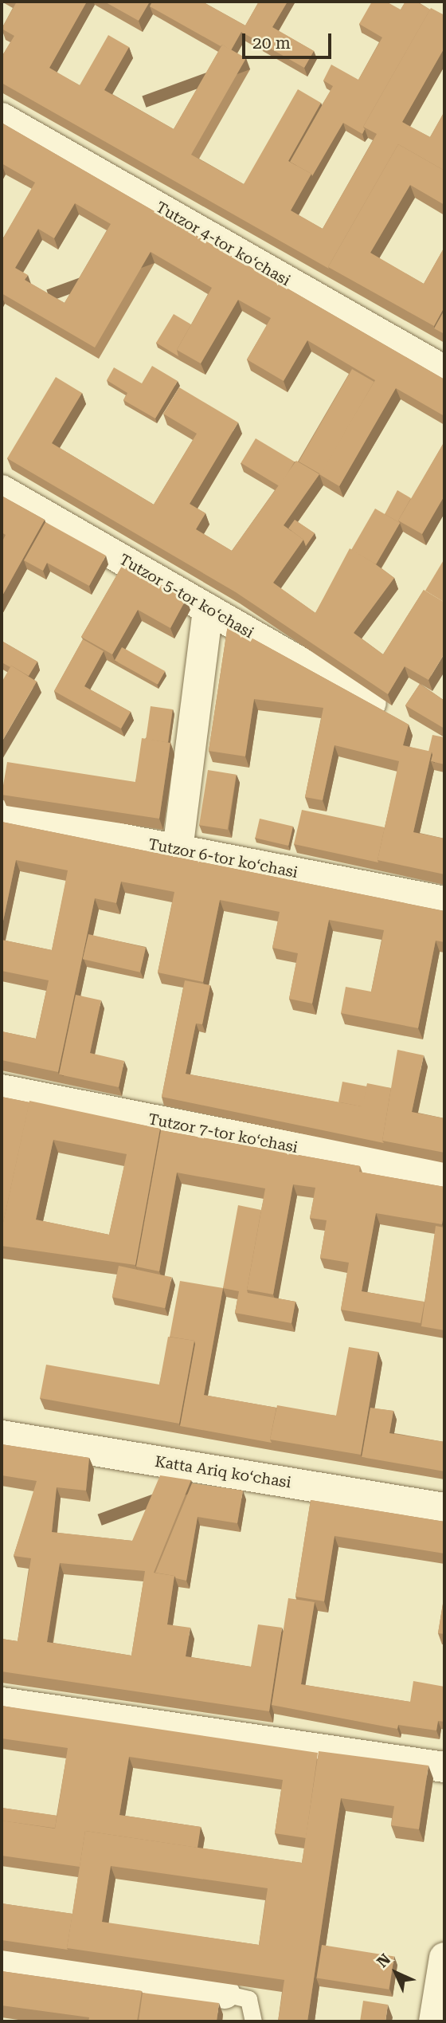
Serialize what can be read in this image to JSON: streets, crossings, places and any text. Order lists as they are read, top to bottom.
{
  "streets": {
    "street": [
      "Tutzor 4-tor koʻchasi",
      "Tutzor 5-tor koʻchasi",
      "Tutzor 6-tor koʻchasi",
      "Tutzor 7-tor koʻchasi",
      "Katta Ariq koʻchasi"
    ]
  },
  "scale_bar": "20 m",
  "north": "top left"
}
